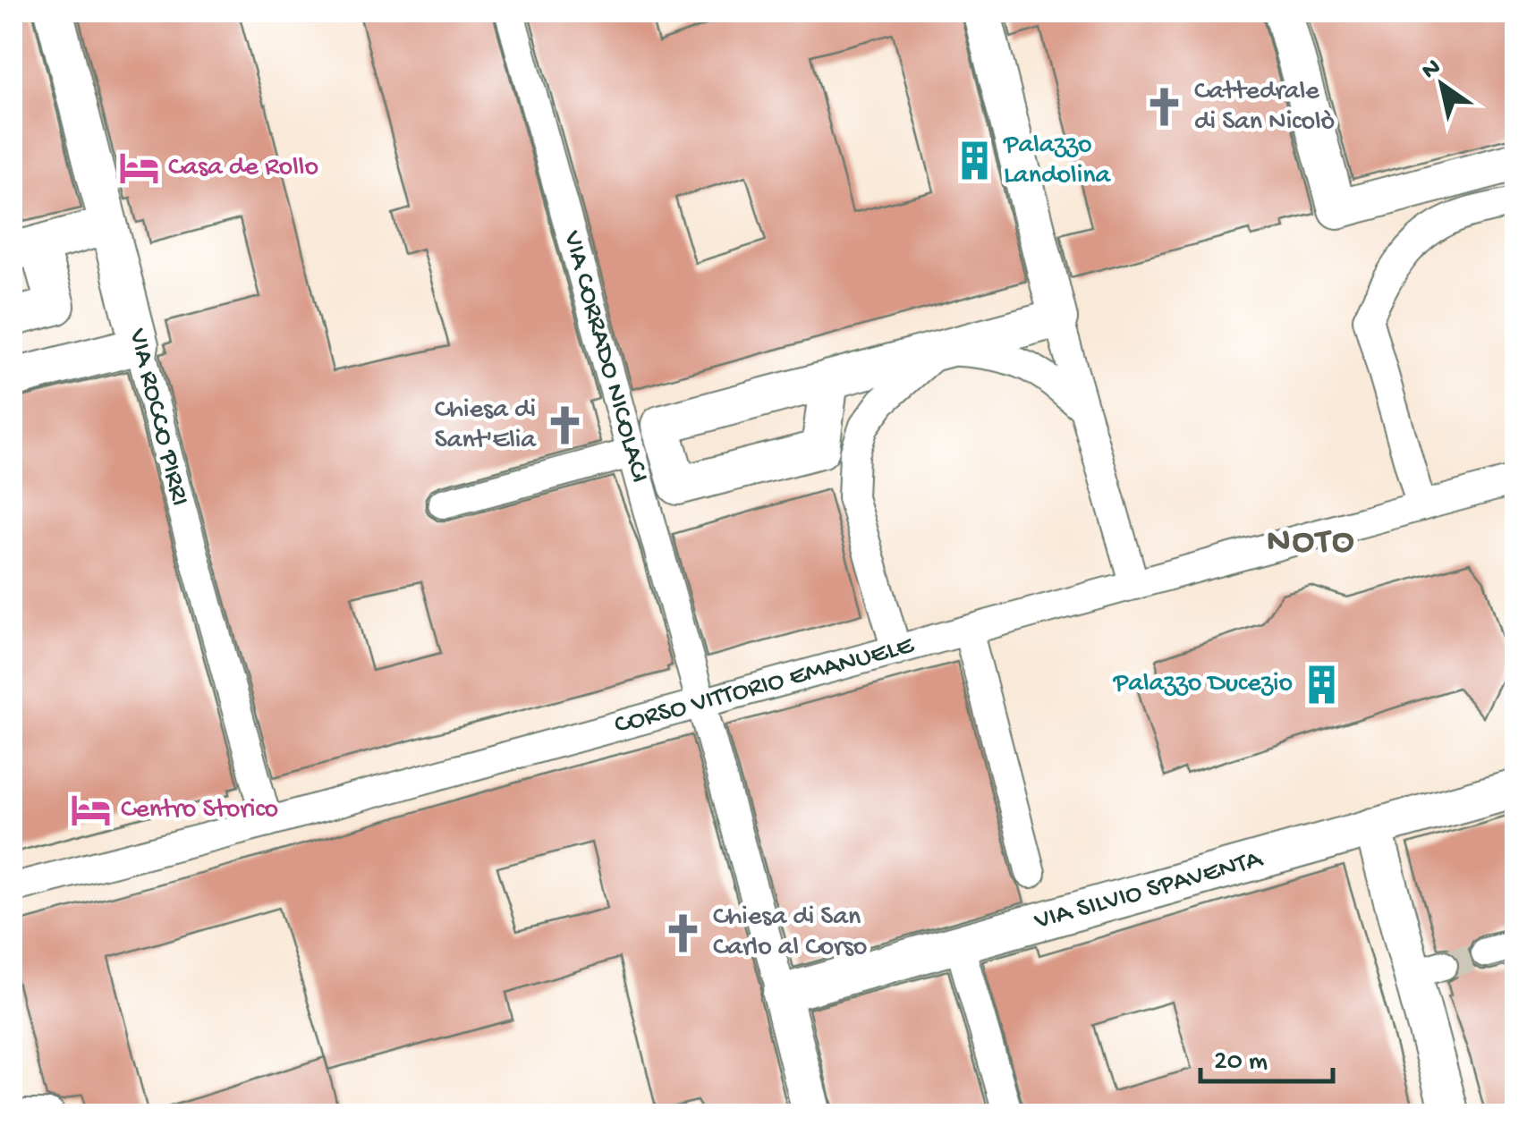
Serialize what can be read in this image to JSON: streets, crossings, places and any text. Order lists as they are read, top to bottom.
{
  "streets": {
    "street": [
      "VIA CORRADO NICOLACI",
      "VIA ROCCO PIRRI",
      "CORSO VITTORIO EMANUELE",
      "VIA SILVIO SPAVENTA"
    ]
  },
  "crossings": [
    ["VIA CORRADO NICOLACI", "CORSO VITTORIO EMANUELE"],
    ["VIA CORRADO NICOLACI", "VIA SILVIO SPAVENTA"],
    ["VIA ROCCO PIRRI", "CORSO VITTORIO EMANUELE"]
  ],
  "districts": ["NOTO"],
  "places": {
    "church": ["Cattedrale di San Nicolò", "Chiesa di Sant'Elia", "Chiesa di San Carlo al Corso"],
    "building": ["Palazzo Landolina", "Palazzo Ducezio"],
    "hotel": ["Casa de Rollo", "Centro Storico"]
  },
  "scale_bar": "20 m",
  "north": "top left"
}
